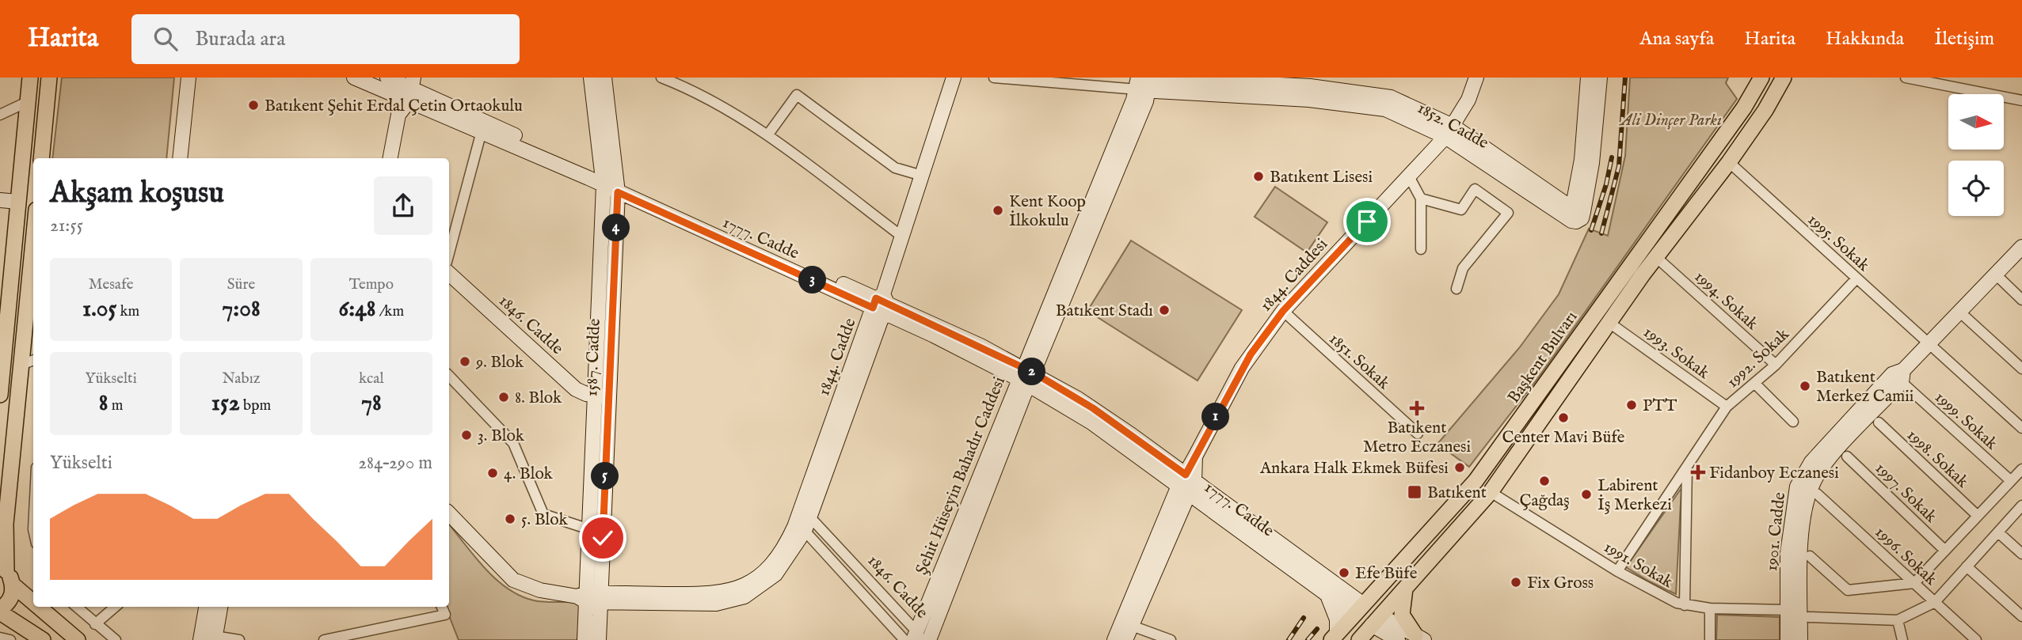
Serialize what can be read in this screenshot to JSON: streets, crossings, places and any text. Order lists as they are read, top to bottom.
{
  "streets": {
    "main road": ["Başkent Bulvarı"],
    "street": [
      "1852. Cadde",
      "1777. Cadde",
      "1995. Sokak",
      "1844. Caddesi",
      "1994. Sokak",
      "1846. Cadde",
      "1993. Sokak",
      "1844. Cadde",
      "1587. Cadde",
      "1992. Sokak",
      "1851. Sokak",
      "1999. Sokak",
      "1998. Sokak",
      "Şehit Hüseyin Bahadır Caddesi",
      "1997. Sokak",
      "1901. Cadde",
      "1996. Sokak",
      "1991. Sokak"
    ]
  },
  "crossings": [
    ["1852. Cadde", "1844. Caddesi"],
    ["1852. Cadde", "Şehit Hüseyin Bahadır Caddesi"],
    ["1777. Cadde", "1844. Caddesi"],
    ["1777. Cadde", "1844. Cadde"],
    ["1777. Cadde", "Başkent Bulvarı"],
    ["1777. Cadde", "1587. Cadde"],
    ["1777. Cadde", "Şehit Hüseyin Bahadır Caddesi"],
    ["1995. Sokak", "1992. Sokak"],
    ["1995. Sokak", "1901. Cadde"],
    ["1844. Caddesi", "1851. Sokak"],
    ["1994. Sokak", "1992. Sokak"],
    ["1846. Cadde", "1844. Cadde"],
    ["1846. Cadde", "1587. Cadde"],
    ["1846. Cadde", "Şehit Hüseyin Bahadır Caddesi"],
    ["1993. Sokak", "1992. Sokak"],
    ["1844. Cadde", "1587. Cadde"],
    ["1992. Sokak", "1991. Sokak"],
    ["1999. Sokak", "1901. Cadde"],
    ["1901. Cadde", "1991. Sokak"]
  ],
  "parks": ["Ali Dinçer Parkı"],
  "places": {
    "other": [
      "Batıkent Şehit Erdal Çetin Ortaokulu",
      "Batıkent Lisesi",
      "Kent Koop İlkokulu",
      "Batıkent Stadı",
      "9. Blok",
      "Batıkent Merkez Camii",
      "8. Blok",
      "PTT",
      "Center Mavi Büfe",
      "3. Blok",
      "Ankara Halk Ekmek Büfesi",
      "4. Blok",
      "Çağdaş",
      "Labirent İş Merkezi",
      "5. Blok",
      "Efe Büfe",
      "Fix Gross"
    ],
    "health": ["Batıkent Metro Eczanesi", "Fidanboy Eczanesi"],
    "transit": ["Batıkent"]
  },
  "north": "right",
  "page": {
    "header": "Harita",
    "search": "Burada ara",
    "nav": [
      "Ana sayfa",
      "Harita",
      "Hakkında",
      "İletişim"
    ],
    "heading": ["Akşam koşusu", "21:55"],
    "pins": [
      "4",
      "3",
      "2",
      "1",
      "5"
    ],
    "stats": [
      ["Mesafe", "1.05 km"],
      ["Süre", "7:08"],
      ["Tempo", "6:48 /km"],
      ["Yükselti", "8 m"],
      ["Nabız", "152 bpm"],
      ["kcal", "78"]
    ],
    "chart": ["Yükselti", "284–290 m"]
  }
}
